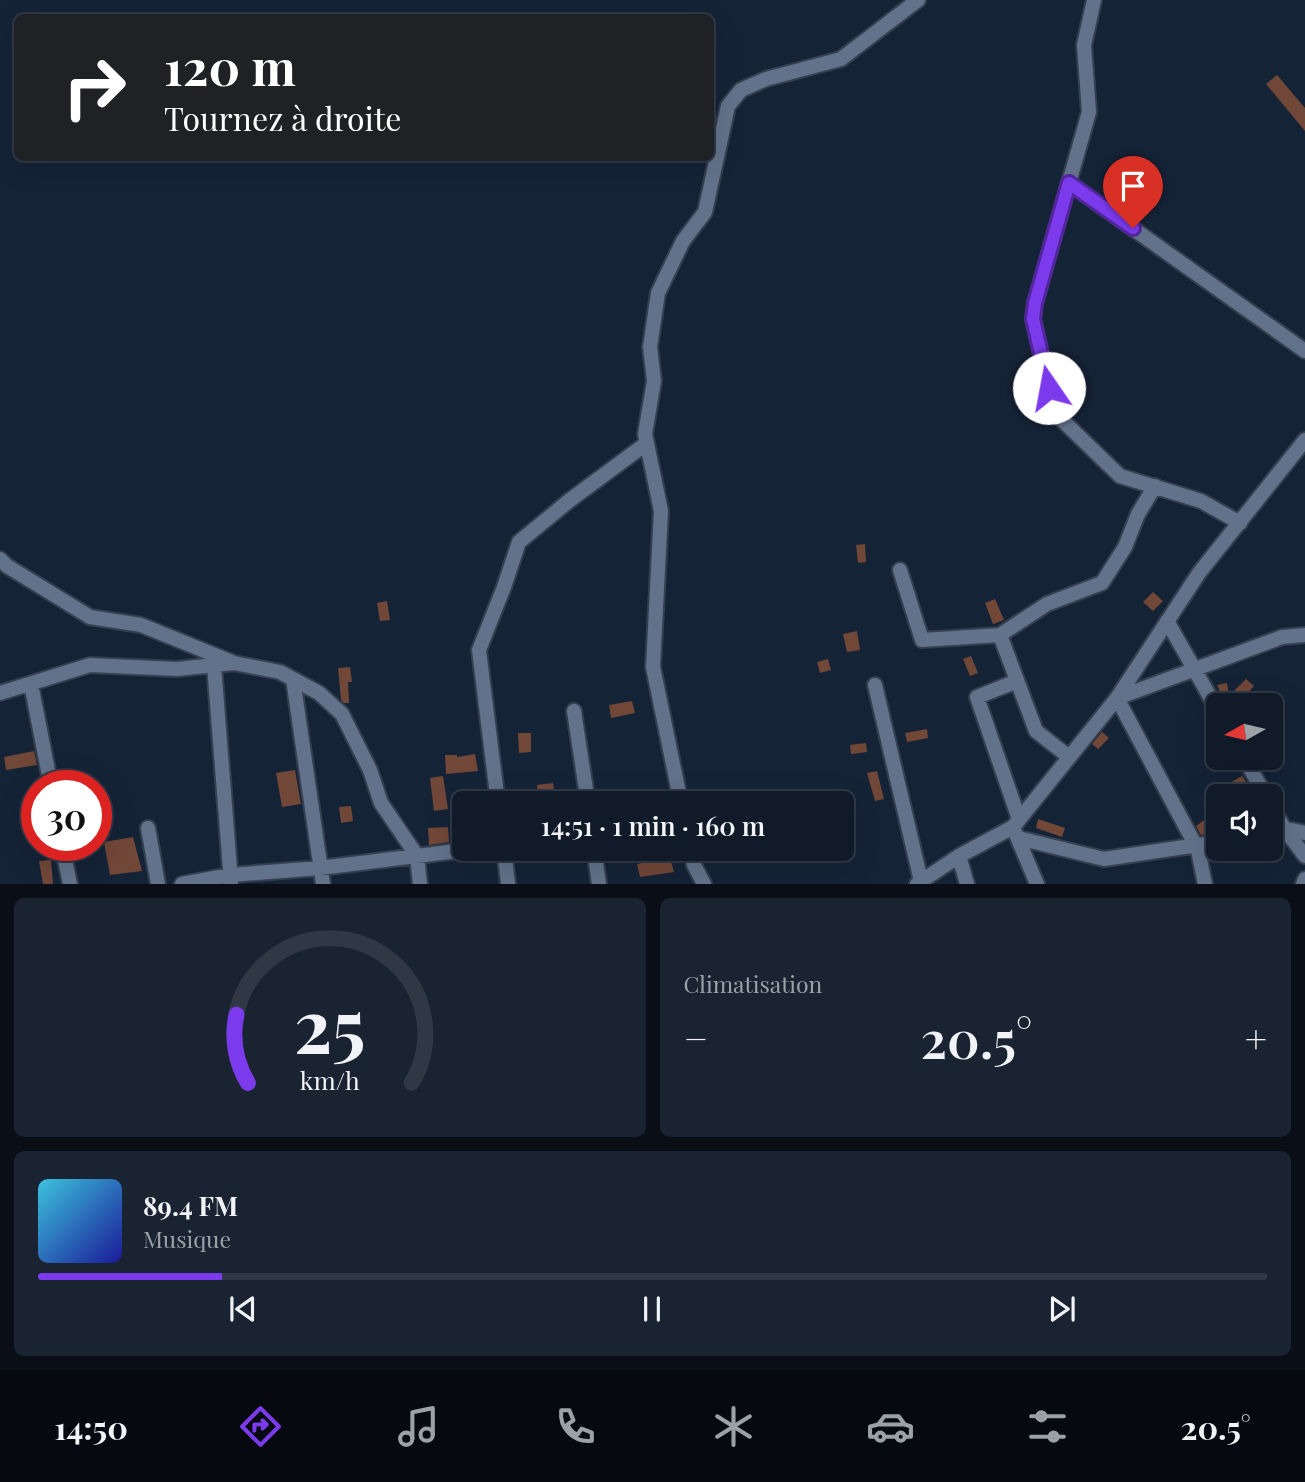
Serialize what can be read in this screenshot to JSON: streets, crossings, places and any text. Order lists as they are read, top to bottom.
{
  "north": "left",
  "page": {
    "turn": ["120 m", "Tournez à droite"],
    "limit": "30",
    "trip": "14:51 · 1 min · 160 m",
    "tile": "Climatisation",
    "heat": ["−", "20.5°", "+"],
    "song": ["89.4 FM", "Musique"],
    "tabs": ["14:50", "20.5°"],
    "gauge": ["25", "km/h"]
  }
}
